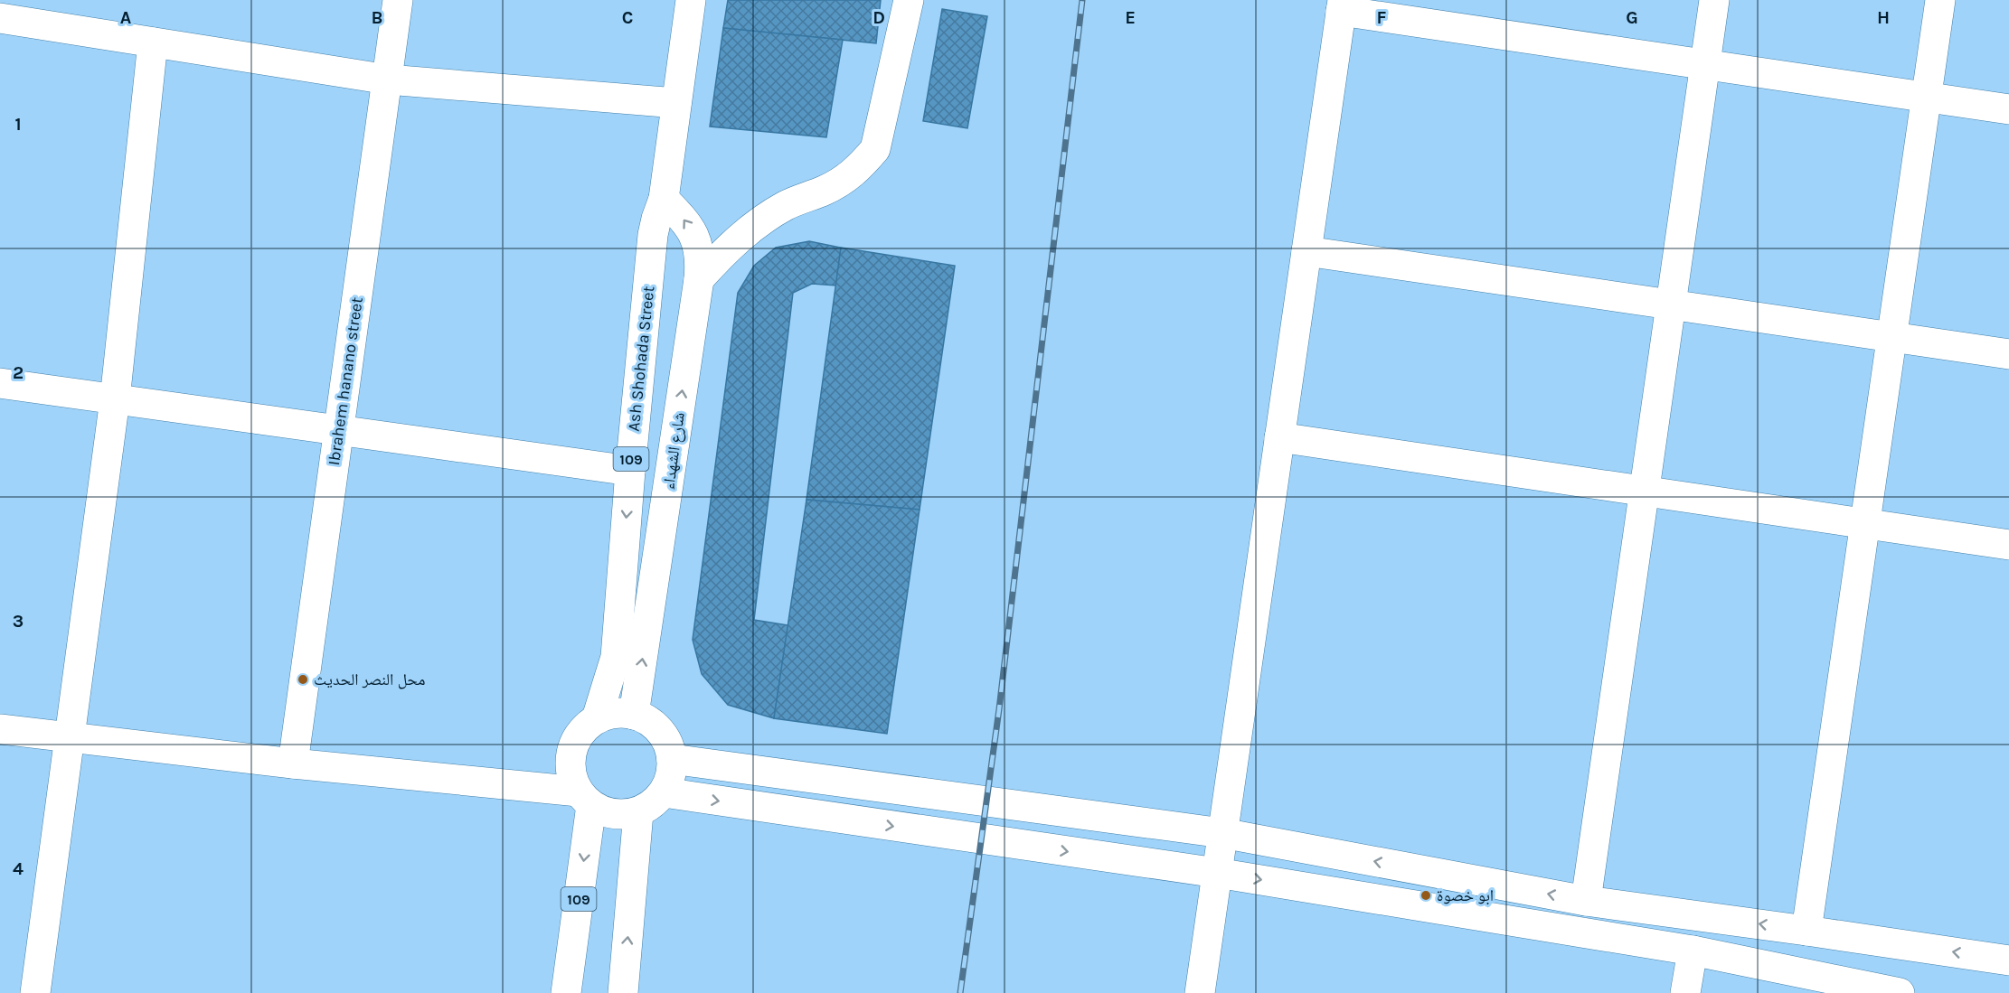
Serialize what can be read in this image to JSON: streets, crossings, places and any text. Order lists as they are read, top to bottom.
{
  "streets": {
    "street": [
      "Ash Shohada Street",
      "Ibrahem hanano street",
      "شارع الشهداء",
      "109"
    ]
  },
  "crossings": [
    ["Ash Shohada Street", "شارع الشهداء"],
    ["Ash Shohada Street", "109"],
    ["شارع الشهداء", "109"]
  ],
  "one_way": ["شارع الشهداء"],
  "places": ["محل النصر الحديث", "ابو خصوة"],
  "grid": {
    "columns": [
      "A",
      "B",
      "C",
      "D",
      "E",
      "F",
      "G",
      "H"
    ],
    "rows": [
      "1",
      "2",
      "3",
      "4"
    ]
  }
}
